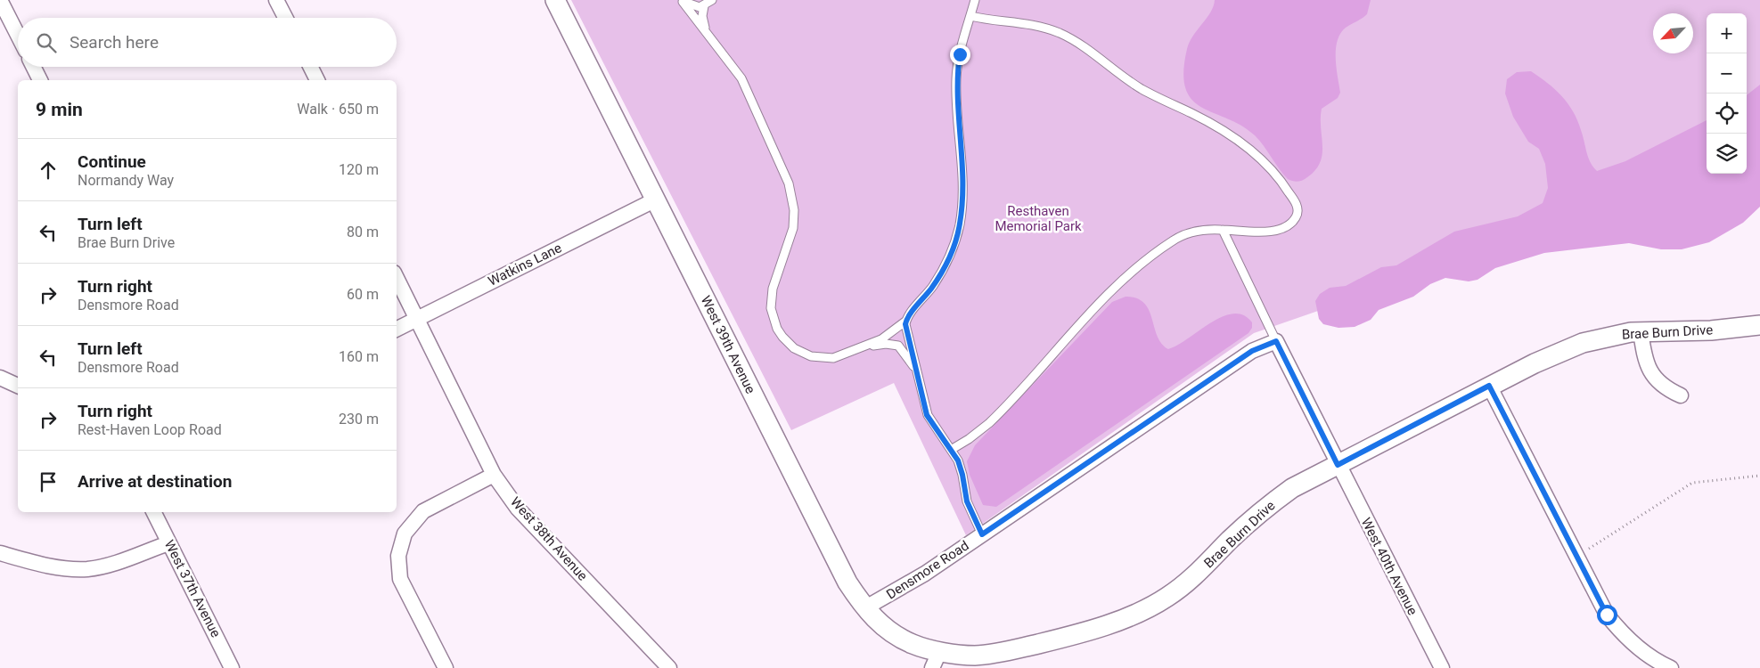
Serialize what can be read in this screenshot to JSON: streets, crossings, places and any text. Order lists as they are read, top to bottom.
{
  "streets": {
    "street": [
      "Watkins Lane",
      "Brae Burn Drive",
      "West 39th Avenue",
      "West 38th Avenue",
      "West 40th Avenue",
      "Densmore Road",
      "West 37th Avenue"
    ]
  },
  "crossings": [
    ["Watkins Lane", "West 39th Avenue"],
    ["Watkins Lane", "West 38th Avenue"],
    ["Brae Burn Drive", "West 39th Avenue"],
    ["Brae Burn Drive", "West 40th Avenue"],
    ["West 39th Avenue", "Densmore Road"]
  ],
  "parks": ["Resthaven Memorial Park"],
  "north": "bottom left",
  "page": {
    "map_buttons": ["+", "−"],
    "search": "Search here",
    "heading": ["9 min", "Walk · 650 m"],
    "list": [
      ["Continue", "Normandy Way", "120 m"],
      ["Turn left", "Brae Burn Drive", "80 m"],
      ["Turn right", "Densmore Road", "60 m"],
      ["Turn left", "Densmore Road", "160 m"],
      ["Turn right", "Rest-Haven Loop Road", "230 m"],
      "Arrive at destination"
    ]
  }
}
